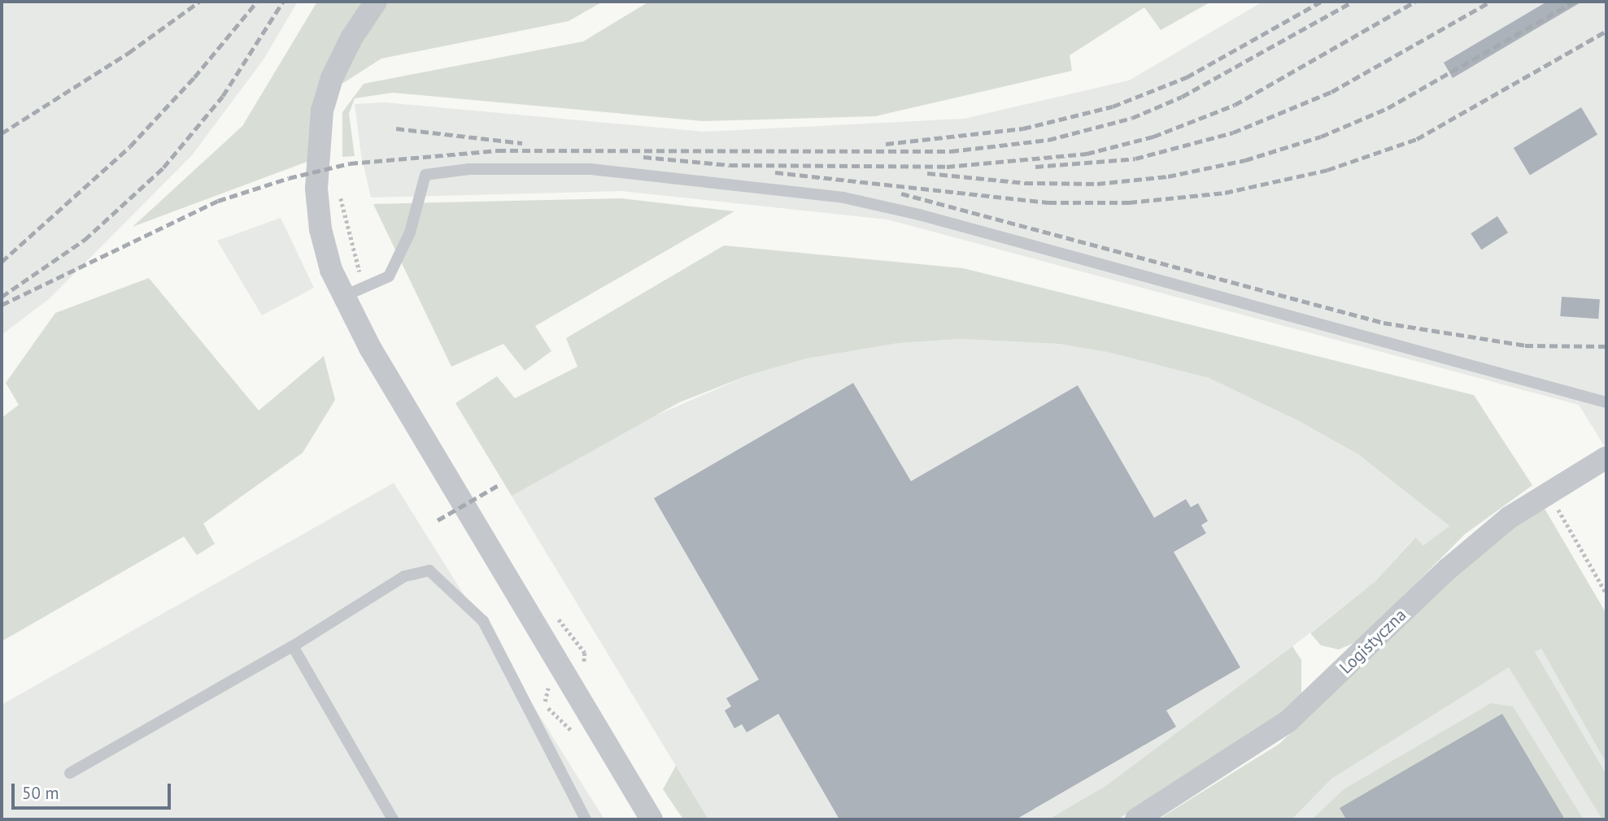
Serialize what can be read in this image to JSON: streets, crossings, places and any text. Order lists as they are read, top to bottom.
{
  "streets": {
    "street": ["Logistyczna"]
  },
  "scale_bar": "50 m"
}
